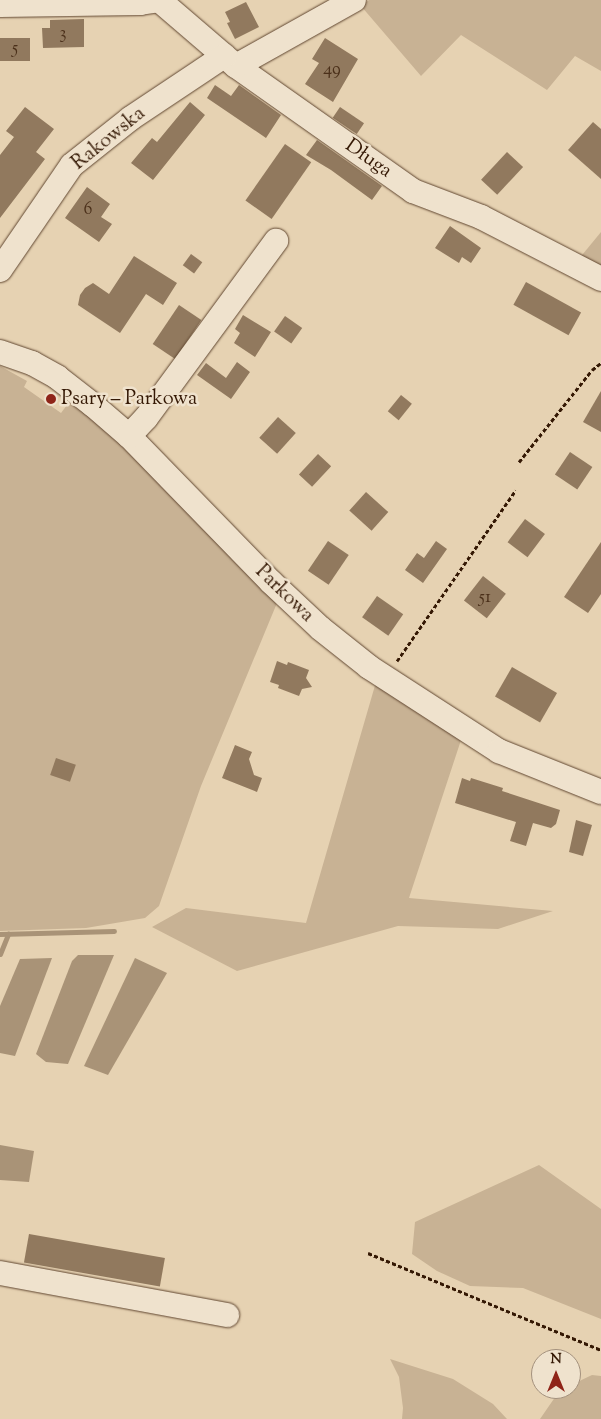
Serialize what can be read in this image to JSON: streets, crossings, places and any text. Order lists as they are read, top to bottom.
{
  "streets": {
    "street": ["Rakowska", "Długa", "Parkowa"]
  },
  "crossings": [
    ["Rakowska", "Długa"]
  ],
  "places": ["Psary – Parkowa"],
  "house_numbers": [
    "3",
    "5",
    "49",
    "6",
    "51"
  ],
  "north": "top"
}
